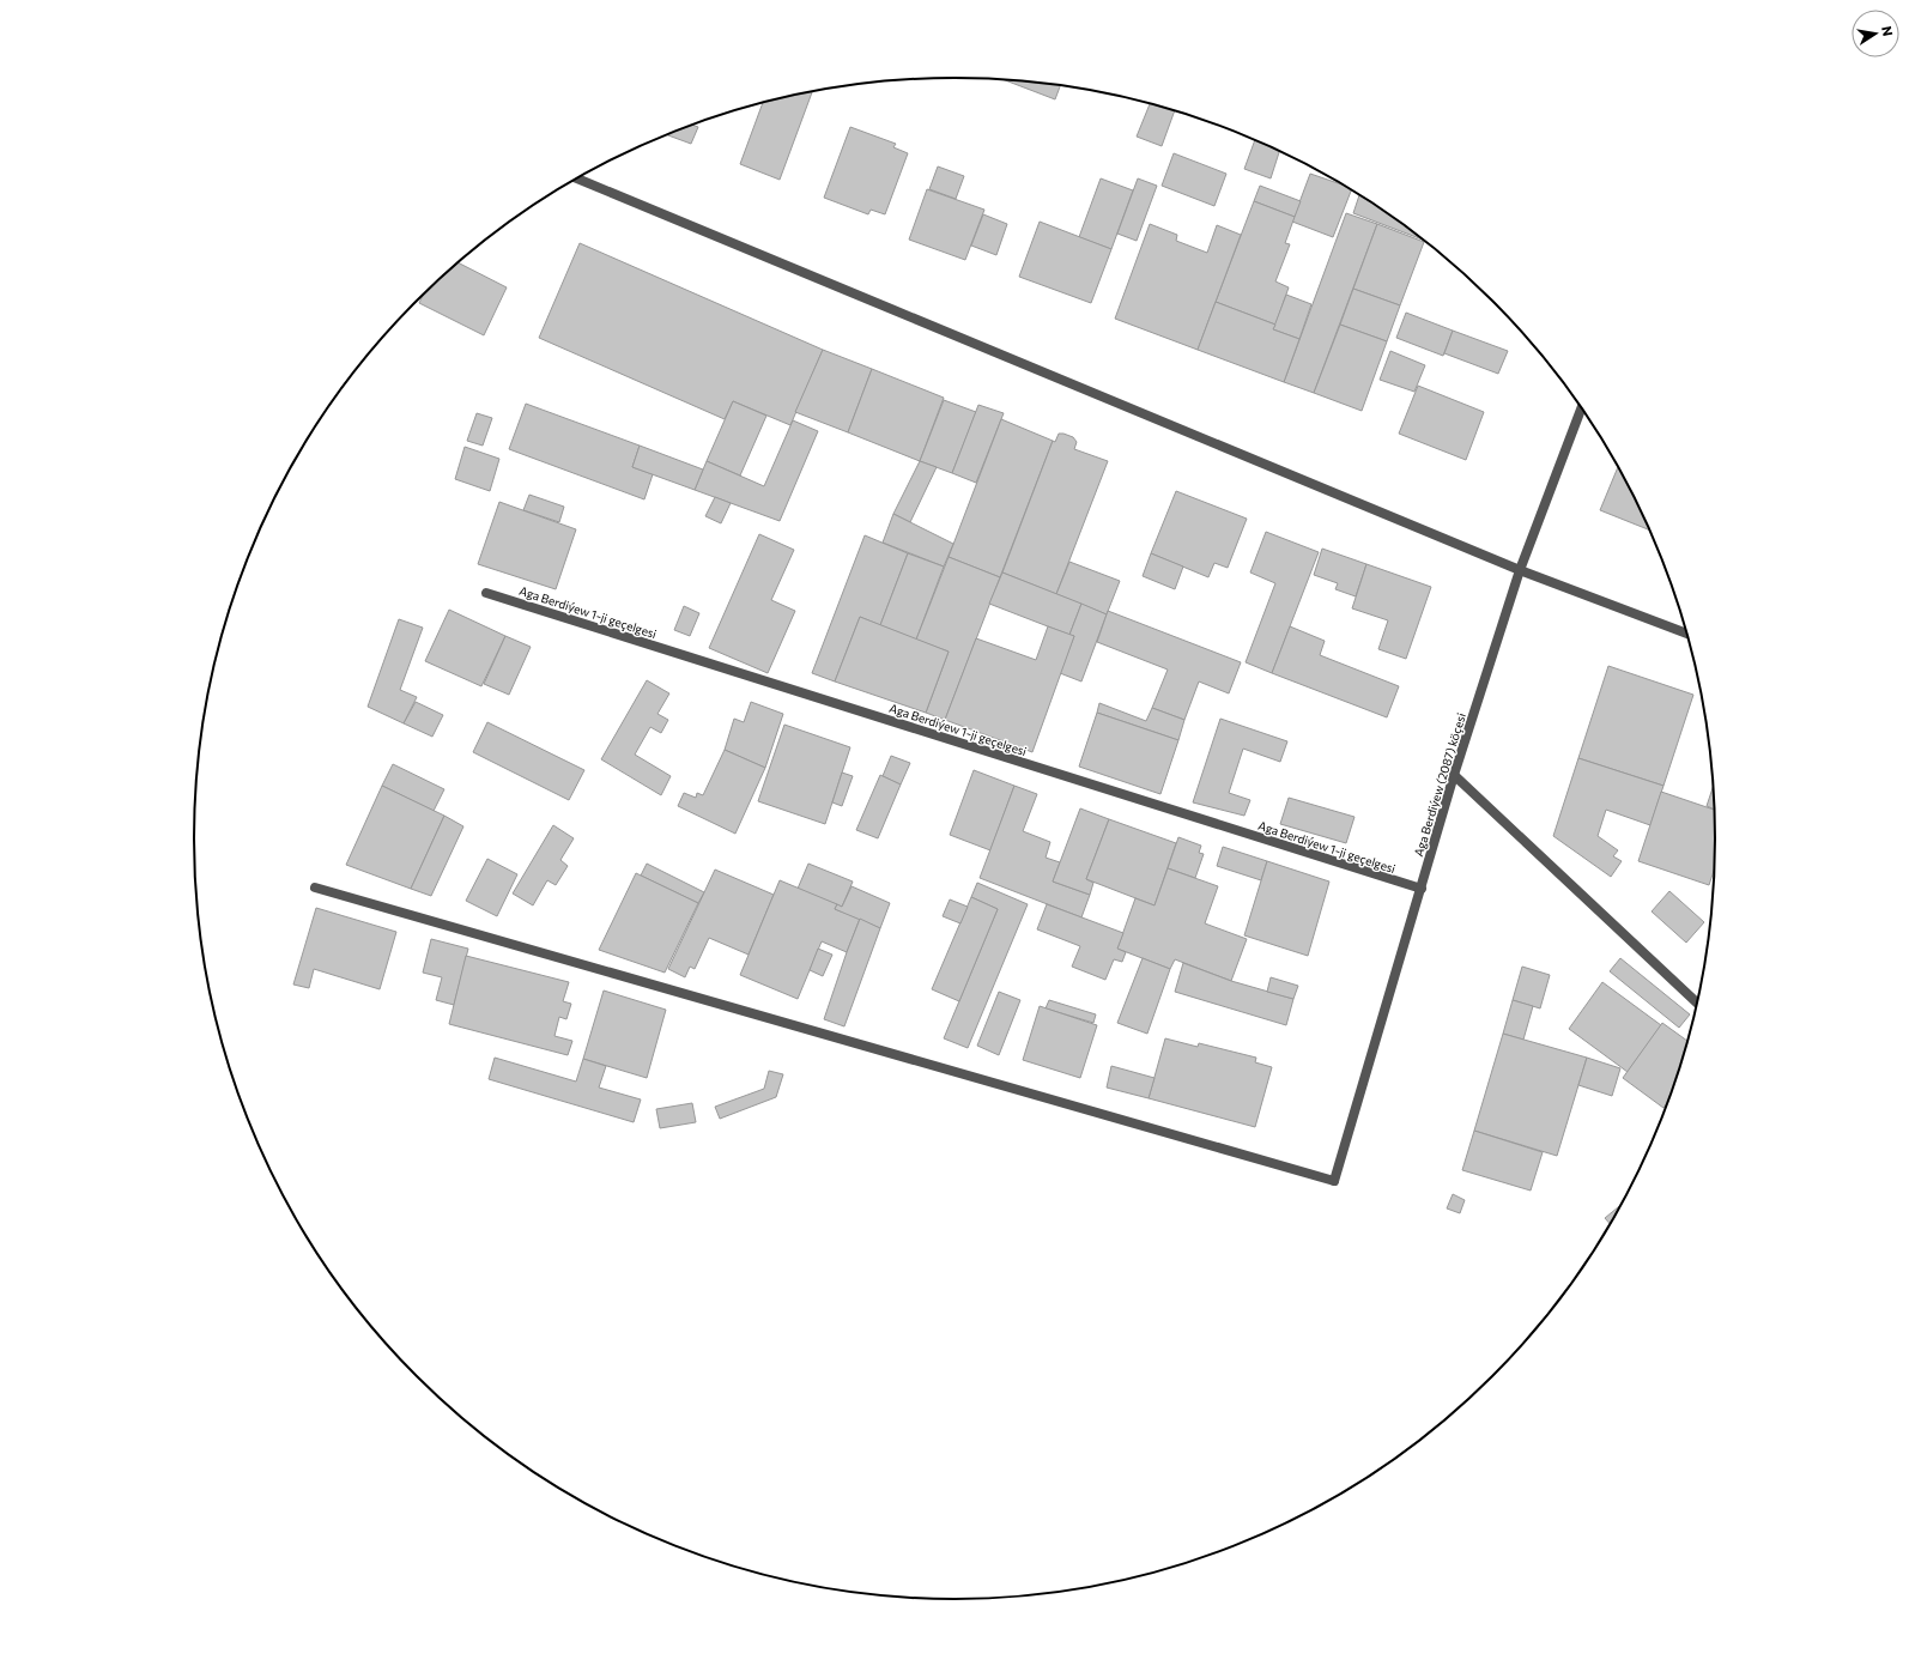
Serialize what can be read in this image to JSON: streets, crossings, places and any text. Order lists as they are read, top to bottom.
{
  "streets": {
    "street": ["Aga Berdiýew 1-ji geçelgesi", "Aga Berdiýew (2087) köçesi"]
  },
  "crossings": [
    ["Aga Berdiýew 1-ji geçelgesi", "Aga Berdiýew (2087) köçesi"]
  ],
  "north": "right"
}
